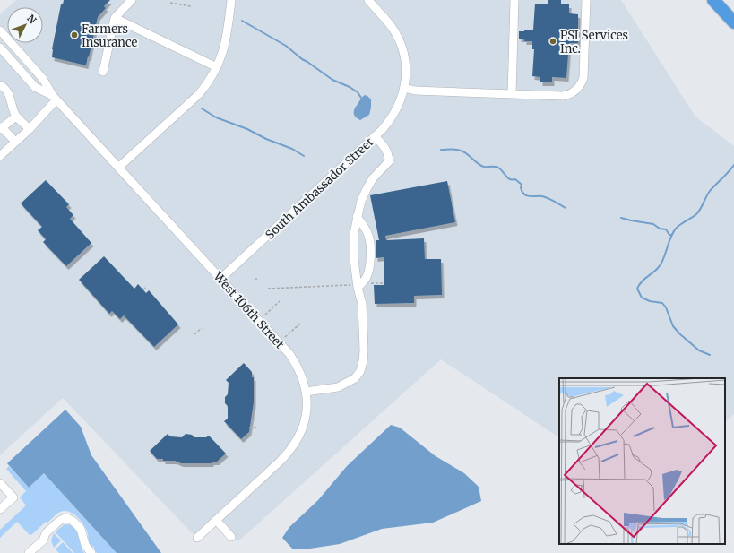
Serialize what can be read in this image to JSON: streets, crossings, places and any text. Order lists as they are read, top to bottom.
{
  "streets": {
    "street": ["South Ambassador Street", "West 106th Street"]
  },
  "crossings": [
    ["South Ambassador Street", "West 106th Street"]
  ],
  "places": ["Farmers Insurance", "PSI Services Inc."],
  "north": "top right"
}
